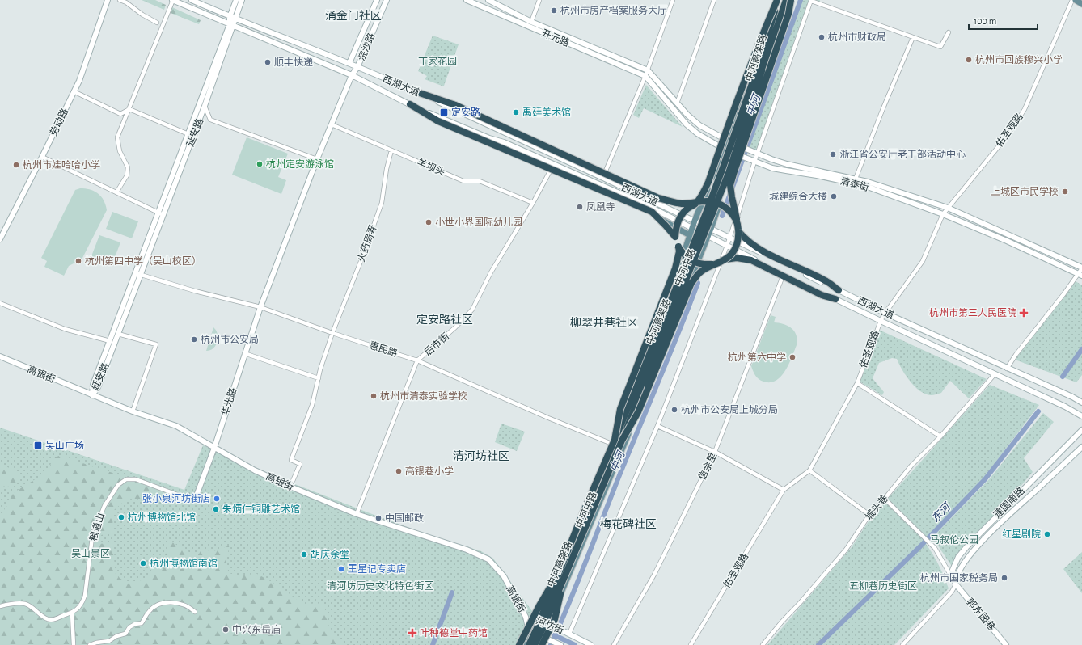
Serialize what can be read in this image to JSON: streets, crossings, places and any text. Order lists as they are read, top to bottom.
{
  "streets": {
    "highway": ["中河高架路"],
    "main road": [
      "开元路",
      "浣沙路",
      "西湖大道",
      "劳动路",
      "延安路",
      "清泰街",
      "中河中路",
      "高银街",
      "华光路",
      "建国南路",
      "郭东园巷",
      "河坊街"
    ],
    "street": [
      "佑圣观路",
      "羊坝头",
      "火药局弄",
      "后市街",
      "惠民路",
      "信余里",
      "城头巷",
      "粮道山"
    ]
  },
  "crossings": [
    ["开元路", "清泰街"],
    ["浣沙路", "西湖大道"],
    ["中河高架路", "中河中路"],
    ["中河高架路", "惠民路"],
    ["西湖大道", "佑圣观路"],
    ["西湖大道", "延安路"],
    ["西湖大道", "中河中路"],
    ["西湖大道", "城头巷"],
    ["佑圣观路", "清泰街"],
    ["延安路", "惠民路"],
    ["延安路", "高银街"],
    ["羊坝头", "火药局弄"],
    ["羊坝头", "后市街"],
    ["清泰街", "中河中路"],
    ["火药局弄", "惠民路"],
    ["火药局弄", "高银街"],
    ["中河中路", "惠民路"],
    ["中河中路", "高银街"],
    ["中河中路", "河坊街"],
    ["后市街", "惠民路"],
    ["后市街", "高银街"],
    ["惠民路", "华光路"],
    ["高银街", "华光路"],
    ["高银街", "河坊街"],
    ["华光路", "粮道山"],
    ["建国南路", "郭东园巷"]
  ],
  "districts": [
    "涌金门社区",
    "定安路社区",
    "柳翠井巷社区",
    "清河坊社区",
    "梅花碑社区"
  ],
  "water": ["中河", "东河"],
  "parks": [
    "丁家花园",
    "马叙伦公园",
    "吴山景区",
    "清河坊历史文化特色街区",
    "五柳巷历史街区"
  ],
  "places": {
    "other": [
      "杭州市房产档案服务大厅",
      "杭州市财政局",
      "杭州市回族穆兴小学",
      "顺丰快递",
      "禹廷美术馆",
      "浙江省公安厅老干部活动中心",
      "杭州定安游泳馆",
      "杭州市娃哈哈小学",
      "上城区市民学校",
      "城建综合大楼",
      "凤凰寺",
      "小世小界国际幼儿园",
      "杭州第四中学（吴山校区）",
      "杭州市公安局",
      "杭州第六中学",
      "杭州市清泰实验学校",
      "杭州市公安局上城分局",
      "高银巷小学",
      "张小泉河坊街店",
      "朱炳仁铜雕艺术馆",
      "杭州博物馆北馆",
      "中国邮政",
      "红星剧院",
      "胡庆余堂",
      "杭州博物馆南馆",
      "王星记专卖店",
      "杭州市国家税务局",
      "中兴东岳庙"
    ],
    "transit": ["定安路", "吴山广场"],
    "health": ["杭州市第三人民医院", "叶种德堂中药馆"]
  },
  "scale_bar": "100 m"
}
